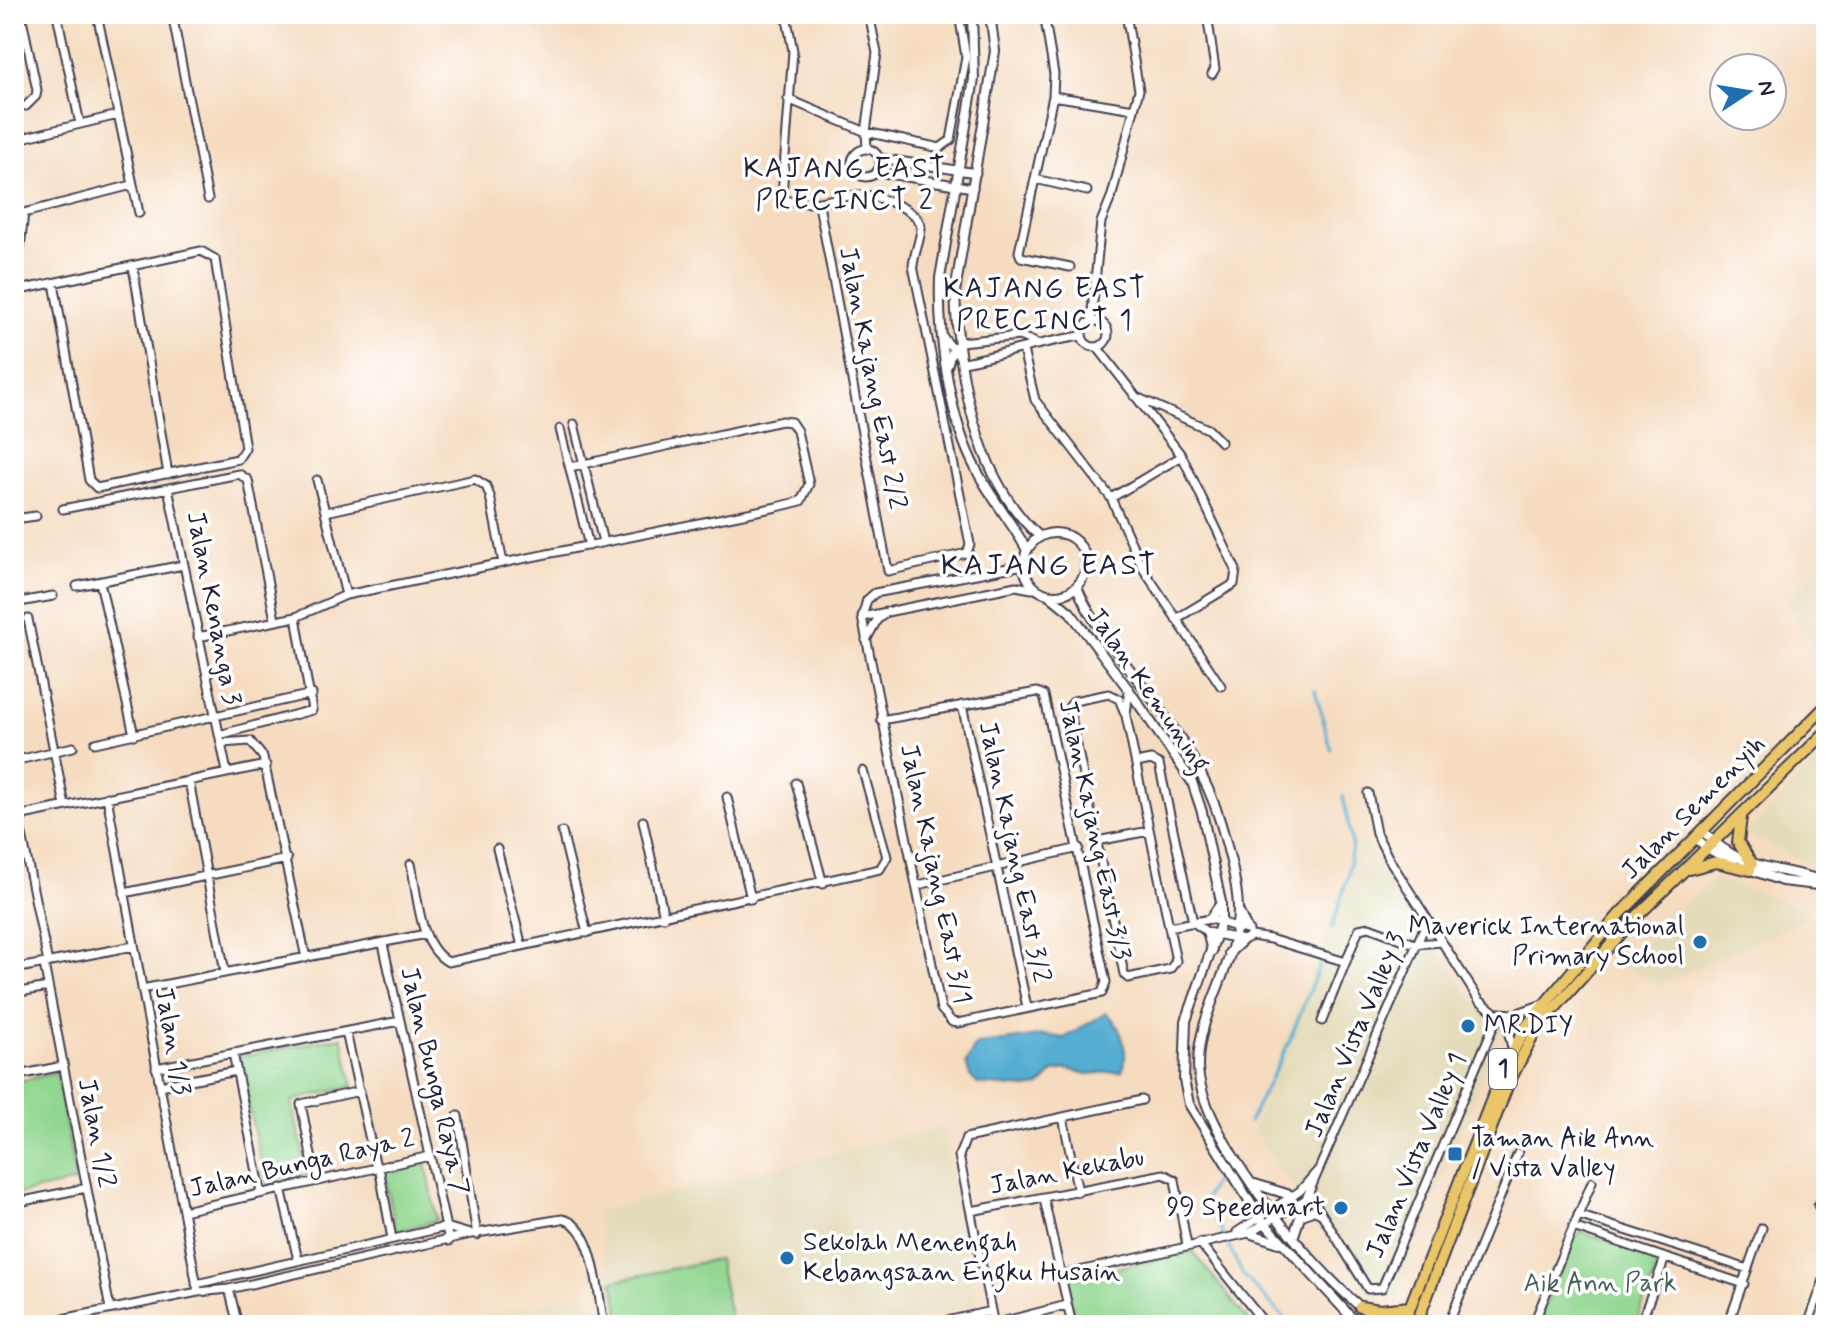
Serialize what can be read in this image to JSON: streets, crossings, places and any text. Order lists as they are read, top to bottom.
{
  "streets": {
    "main road": ["Jalan Semenyih", "1"],
    "street": [
      "Jalan Kajang East 2/2",
      "Jalan Kenanga 3",
      "Jalan Kemuning",
      "Jalan Kajang East 3/3",
      "Jalan Kajang East 3/2",
      "Jalan Kajang East 3/1",
      "Jalan Vista Valley 3",
      "Jalan 1/3",
      "Jalan Bunga Raya 7",
      "Jalan 1/2",
      "Jalan Vista Valley 1",
      "Jalan Bunga Raya 2",
      "Jalan Kekabu"
    ]
  },
  "crossings": [
    ["Jalan Kemuning", "Jalan Vista Valley 3"],
    ["Jalan Kajang East 3/3", "Jalan Kajang East 3/2"],
    ["Jalan Kajang East 3/3", "Jalan Kajang East 3/1"],
    ["Jalan Kajang East 3/2", "Jalan Kajang East 3/1"],
    ["Jalan Vista Valley 3", "Jalan Vista Valley 1"],
    ["Jalan 1/3", "Jalan Bunga Raya 2"],
    ["Jalan Bunga Raya 7", "Jalan Bunga Raya 2"]
  ],
  "districts": ["KAJANG EAST PRECINCT 2", "KAJANG EAST PRECINCT 1", "KAJANG EAST"],
  "parks": ["Aik Ann Park"],
  "places": {
    "other": [
      "Maverick International Primary School",
      "MR.DIY",
      "99 Speedmart",
      "Sekolah Menengah Kebangsaan Engku Husain"
    ],
    "transit": ["Taman Aik Ann / Vista Valley"]
  },
  "north": "right"
}
